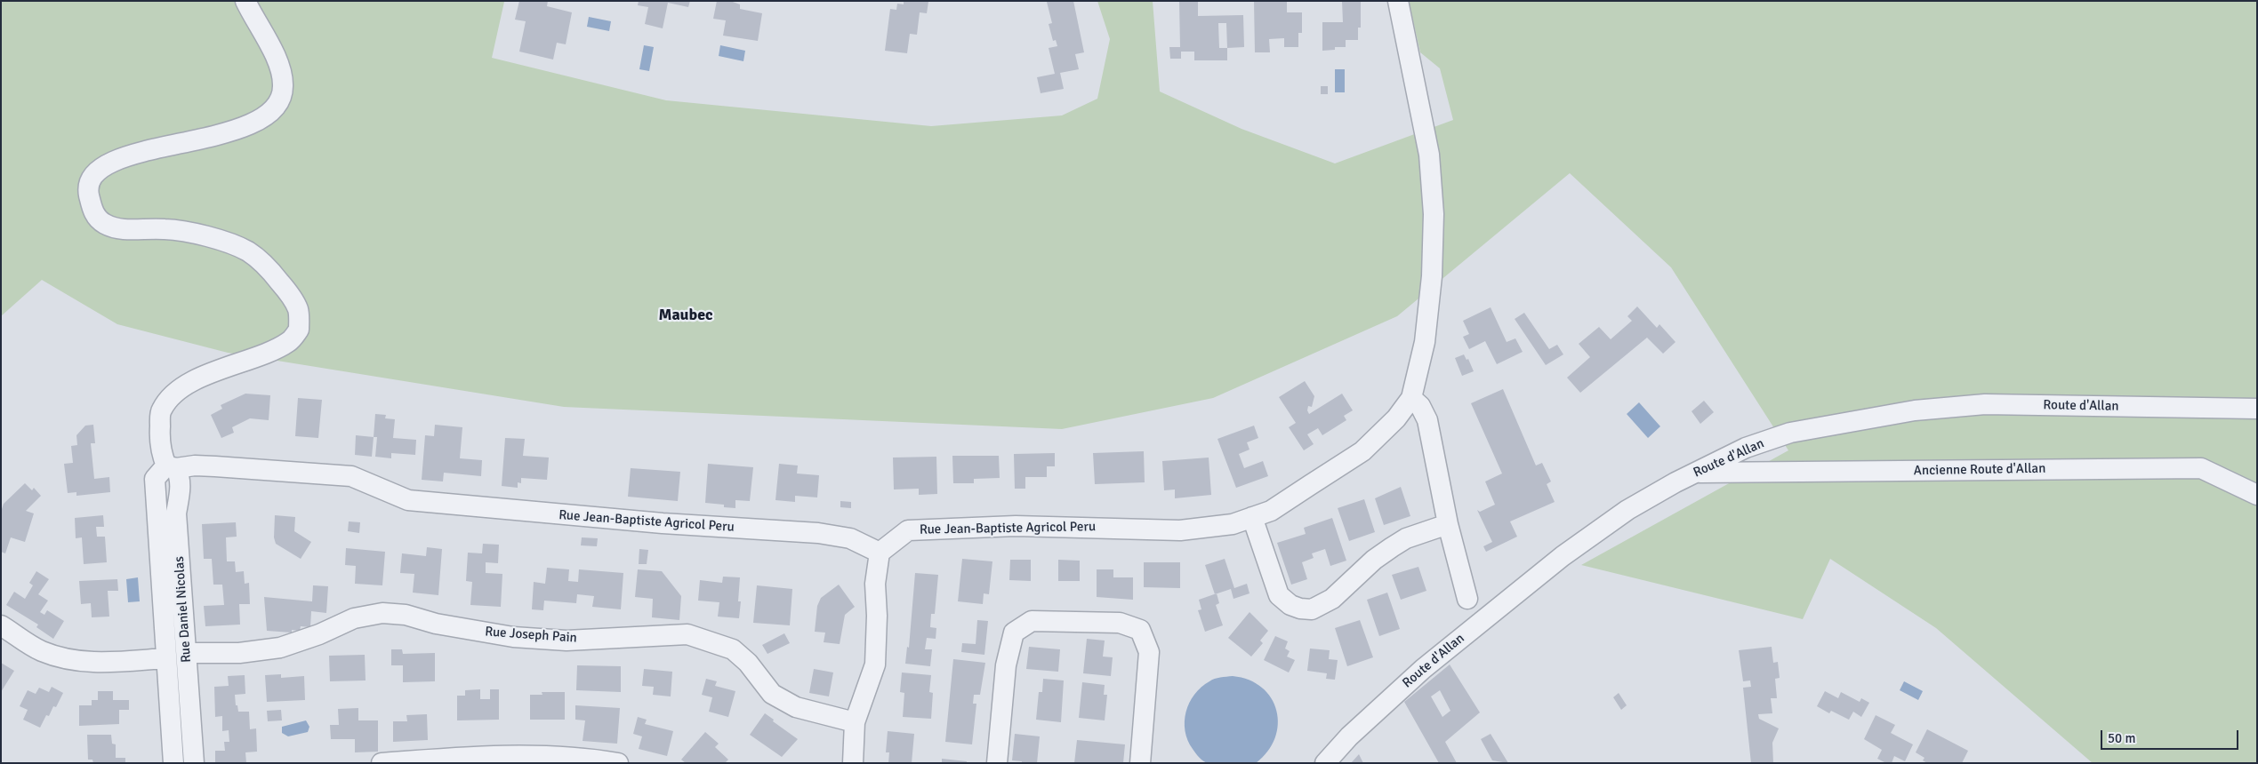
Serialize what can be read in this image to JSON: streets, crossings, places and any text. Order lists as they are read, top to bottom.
{
  "streets": {
    "street": [
      "Route d'Allan",
      "Ancienne Route d'Allan",
      "Rue Jean-Baptiste Agricol Peru",
      "Rue Daniel Nicolas",
      "Rue Joseph Pain"
    ]
  },
  "crossings": [
    ["Route d'Allan", "Ancienne Route d'Allan"],
    ["Rue Jean-Baptiste Agricol Peru", "Rue Daniel Nicolas"],
    ["Rue Daniel Nicolas", "Rue Joseph Pain"]
  ],
  "districts": ["Maubec"],
  "scale_bar": "50 m"
}
